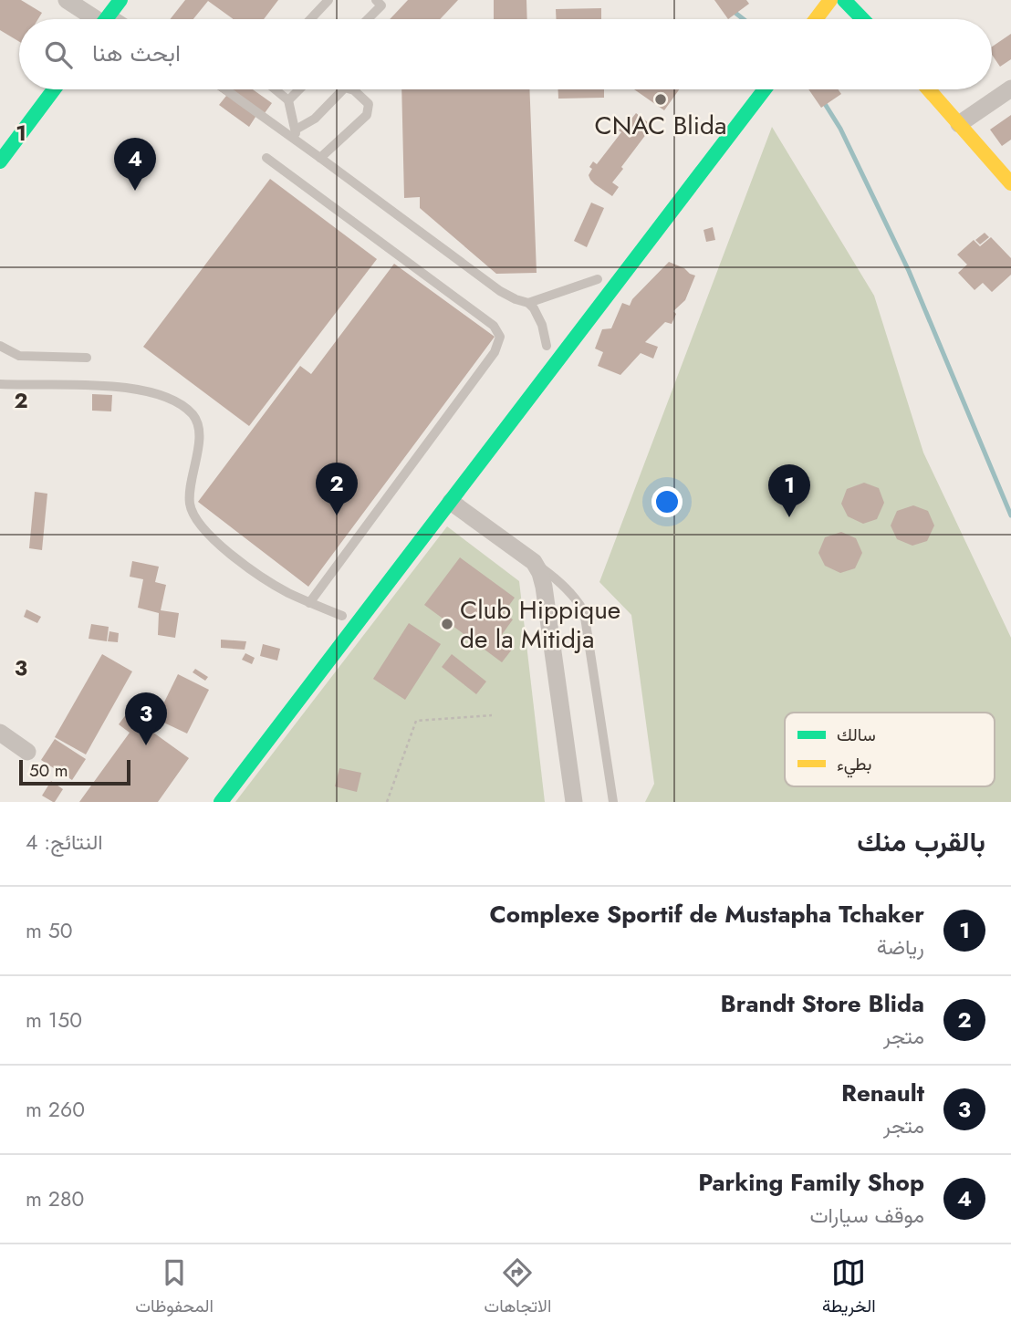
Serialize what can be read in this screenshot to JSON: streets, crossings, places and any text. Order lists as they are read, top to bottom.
{
  "places": ["CNAC Blida", "Club Hippique de la Mitidja"],
  "legend": ["سالك", "بطيء"],
  "scale_bar": "50 m",
  "page": {
    "search": "ابحث هنا",
    "pins": [
      "4",
      "2",
      "1",
      "3"
    ],
    "scale": "50 m",
    "heading": ["بالقرب منك", "النتائج: 4"],
    "list": [
      {
        "mark": "1",
        "name": "Complexe Sportif de Mustapha Tchaker",
        "note": "رياضة",
        "value": "50 m"
      },
      {
        "mark": "2",
        "name": "Brandt Store Blida",
        "note": "متجر",
        "value": "150 m"
      },
      {
        "mark": "3",
        "name": "Renault",
        "note": "متجر",
        "value": "260 m"
      },
      {
        "mark": "4",
        "name": "Parking Family Shop",
        "note": "موقف سيارات",
        "value": "280 m"
      }
    ],
    "nav": ["الخريطة", "الاتجاهات", "المحفوظات"]
  },
  "grid": {
    "rows": ["1", "2", "3"]
  }
}
